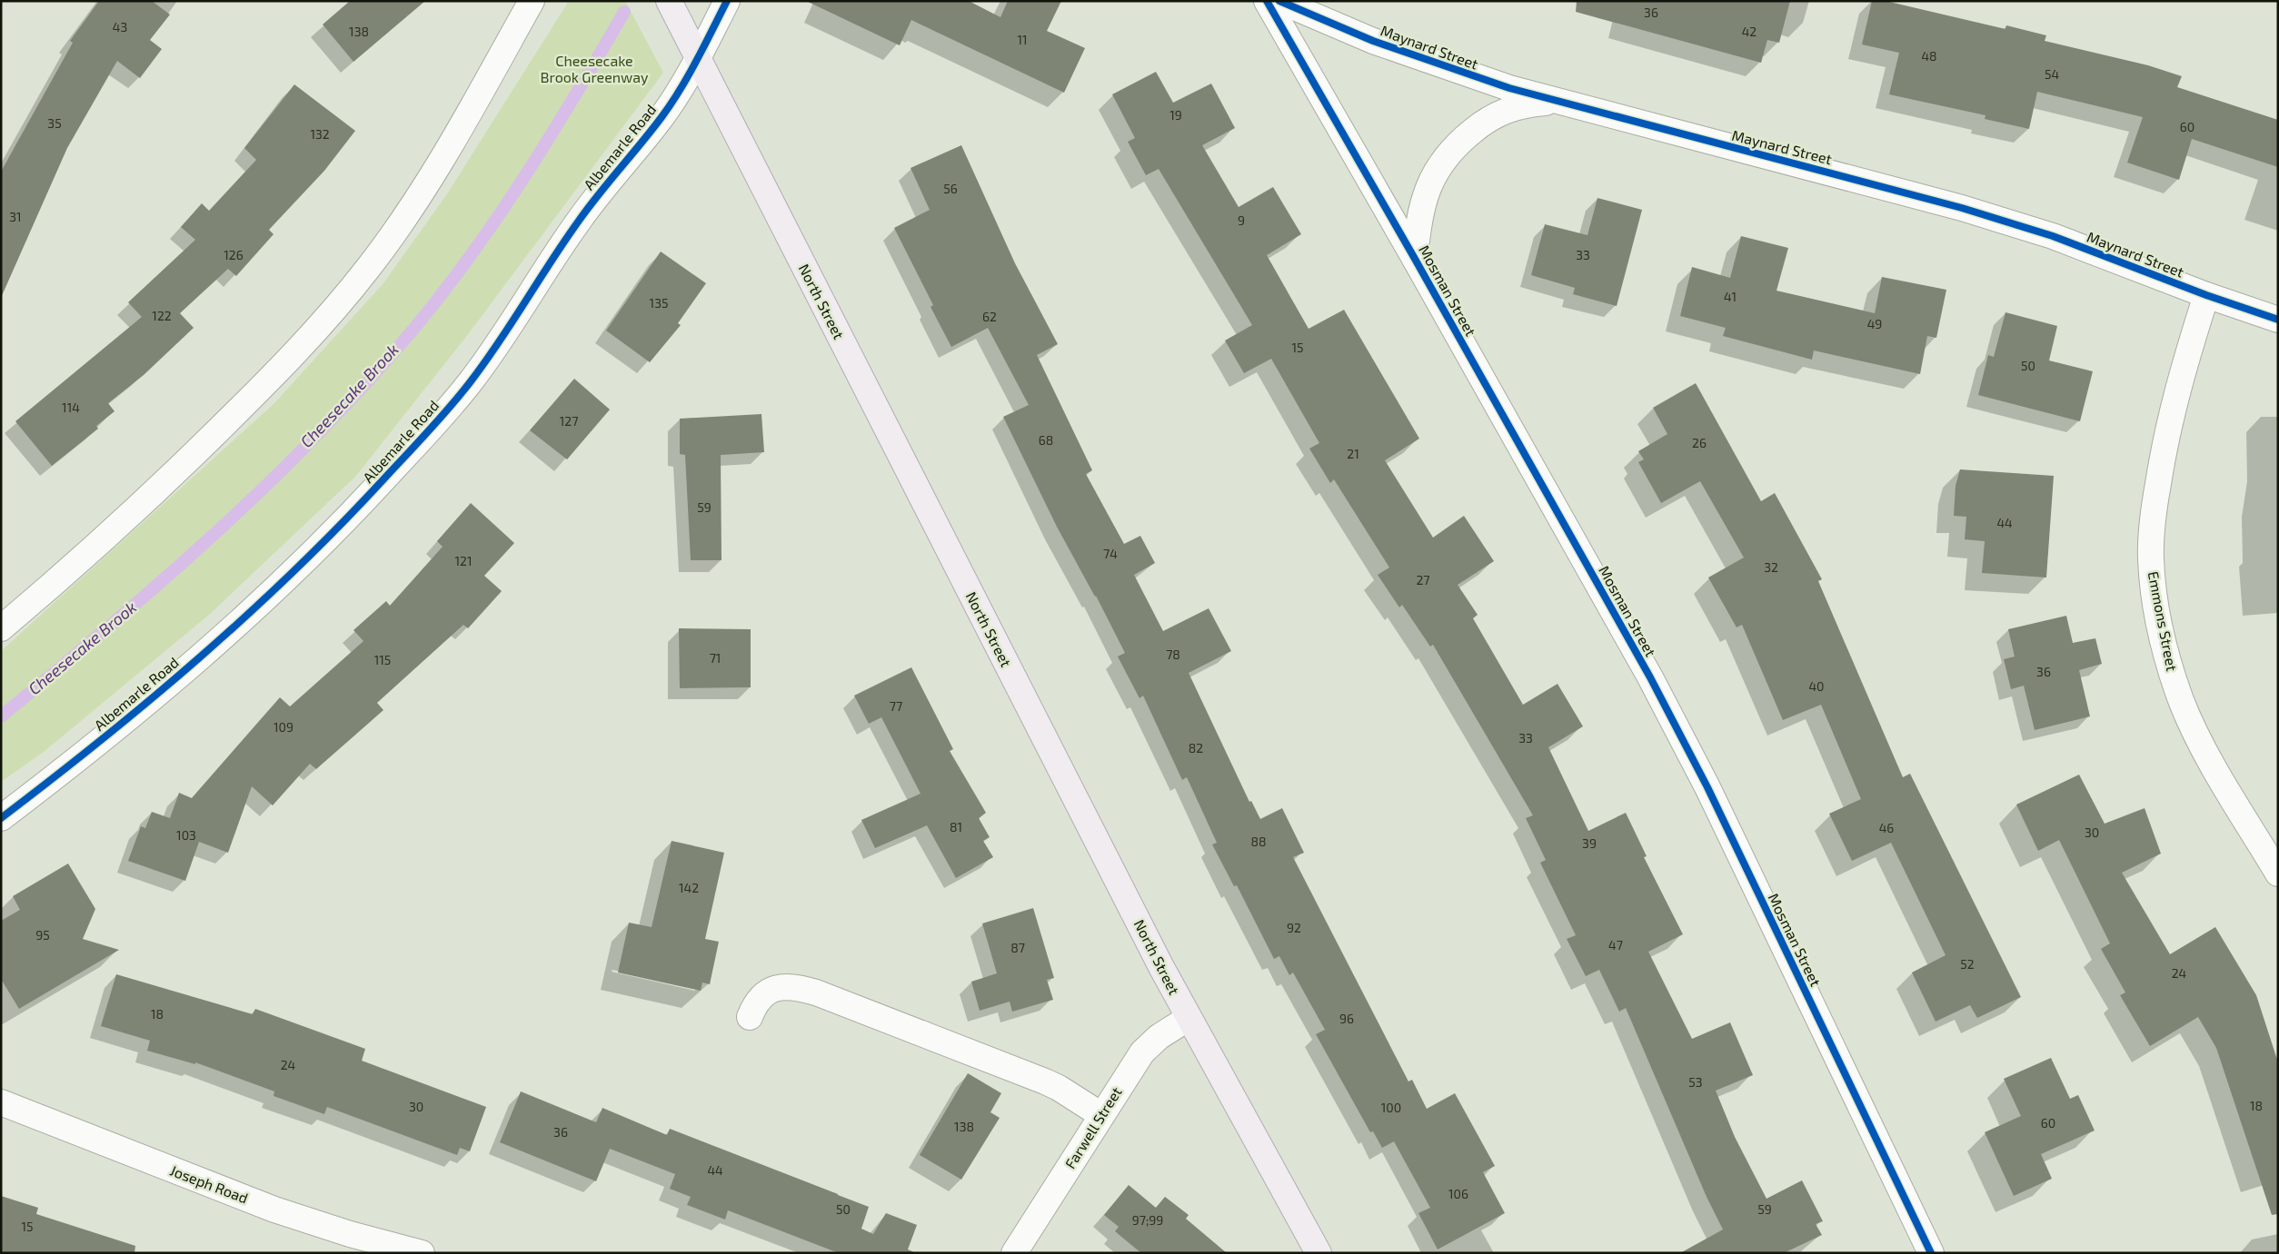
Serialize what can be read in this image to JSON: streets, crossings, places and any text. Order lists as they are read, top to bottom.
{
  "streets": {
    "main road": ["North Street"],
    "street": [
      "Maynard Street",
      "Albemarle Road",
      "Mosman Street",
      "Emmons Street",
      "Farwell Street",
      "Joseph Road"
    ]
  },
  "crossings": [
    ["Maynard Street", "Emmons Street"],
    ["Albemarle Road", "North Street"],
    ["North Street", "Farwell Street"]
  ],
  "water": ["Cheesecake Brook"],
  "parks": ["Cheesecake Brook Greenway"],
  "house_numbers": [
    "36",
    "43",
    "138",
    "42",
    "11",
    "48",
    "54",
    "19",
    "35",
    "60",
    "132",
    "56",
    "31",
    "9",
    "126",
    "33",
    "41",
    "135",
    "122",
    "62",
    "49",
    "15",
    "50",
    "114",
    "127",
    "68",
    "26",
    "21",
    "59",
    "44",
    "74",
    "121",
    "32",
    "27",
    "78",
    "71",
    "115",
    "36",
    "40",
    "77",
    "109",
    "33",
    "82",
    "81",
    "46",
    "30",
    "103",
    "88",
    "39",
    "142",
    "92",
    "95",
    "47",
    "87",
    "52",
    "24",
    "18",
    "96",
    "24",
    "53",
    "18",
    "30",
    "100",
    "60",
    "138",
    "36",
    "44",
    "106",
    "50",
    "59",
    "97;99",
    "15"
  ]
}
